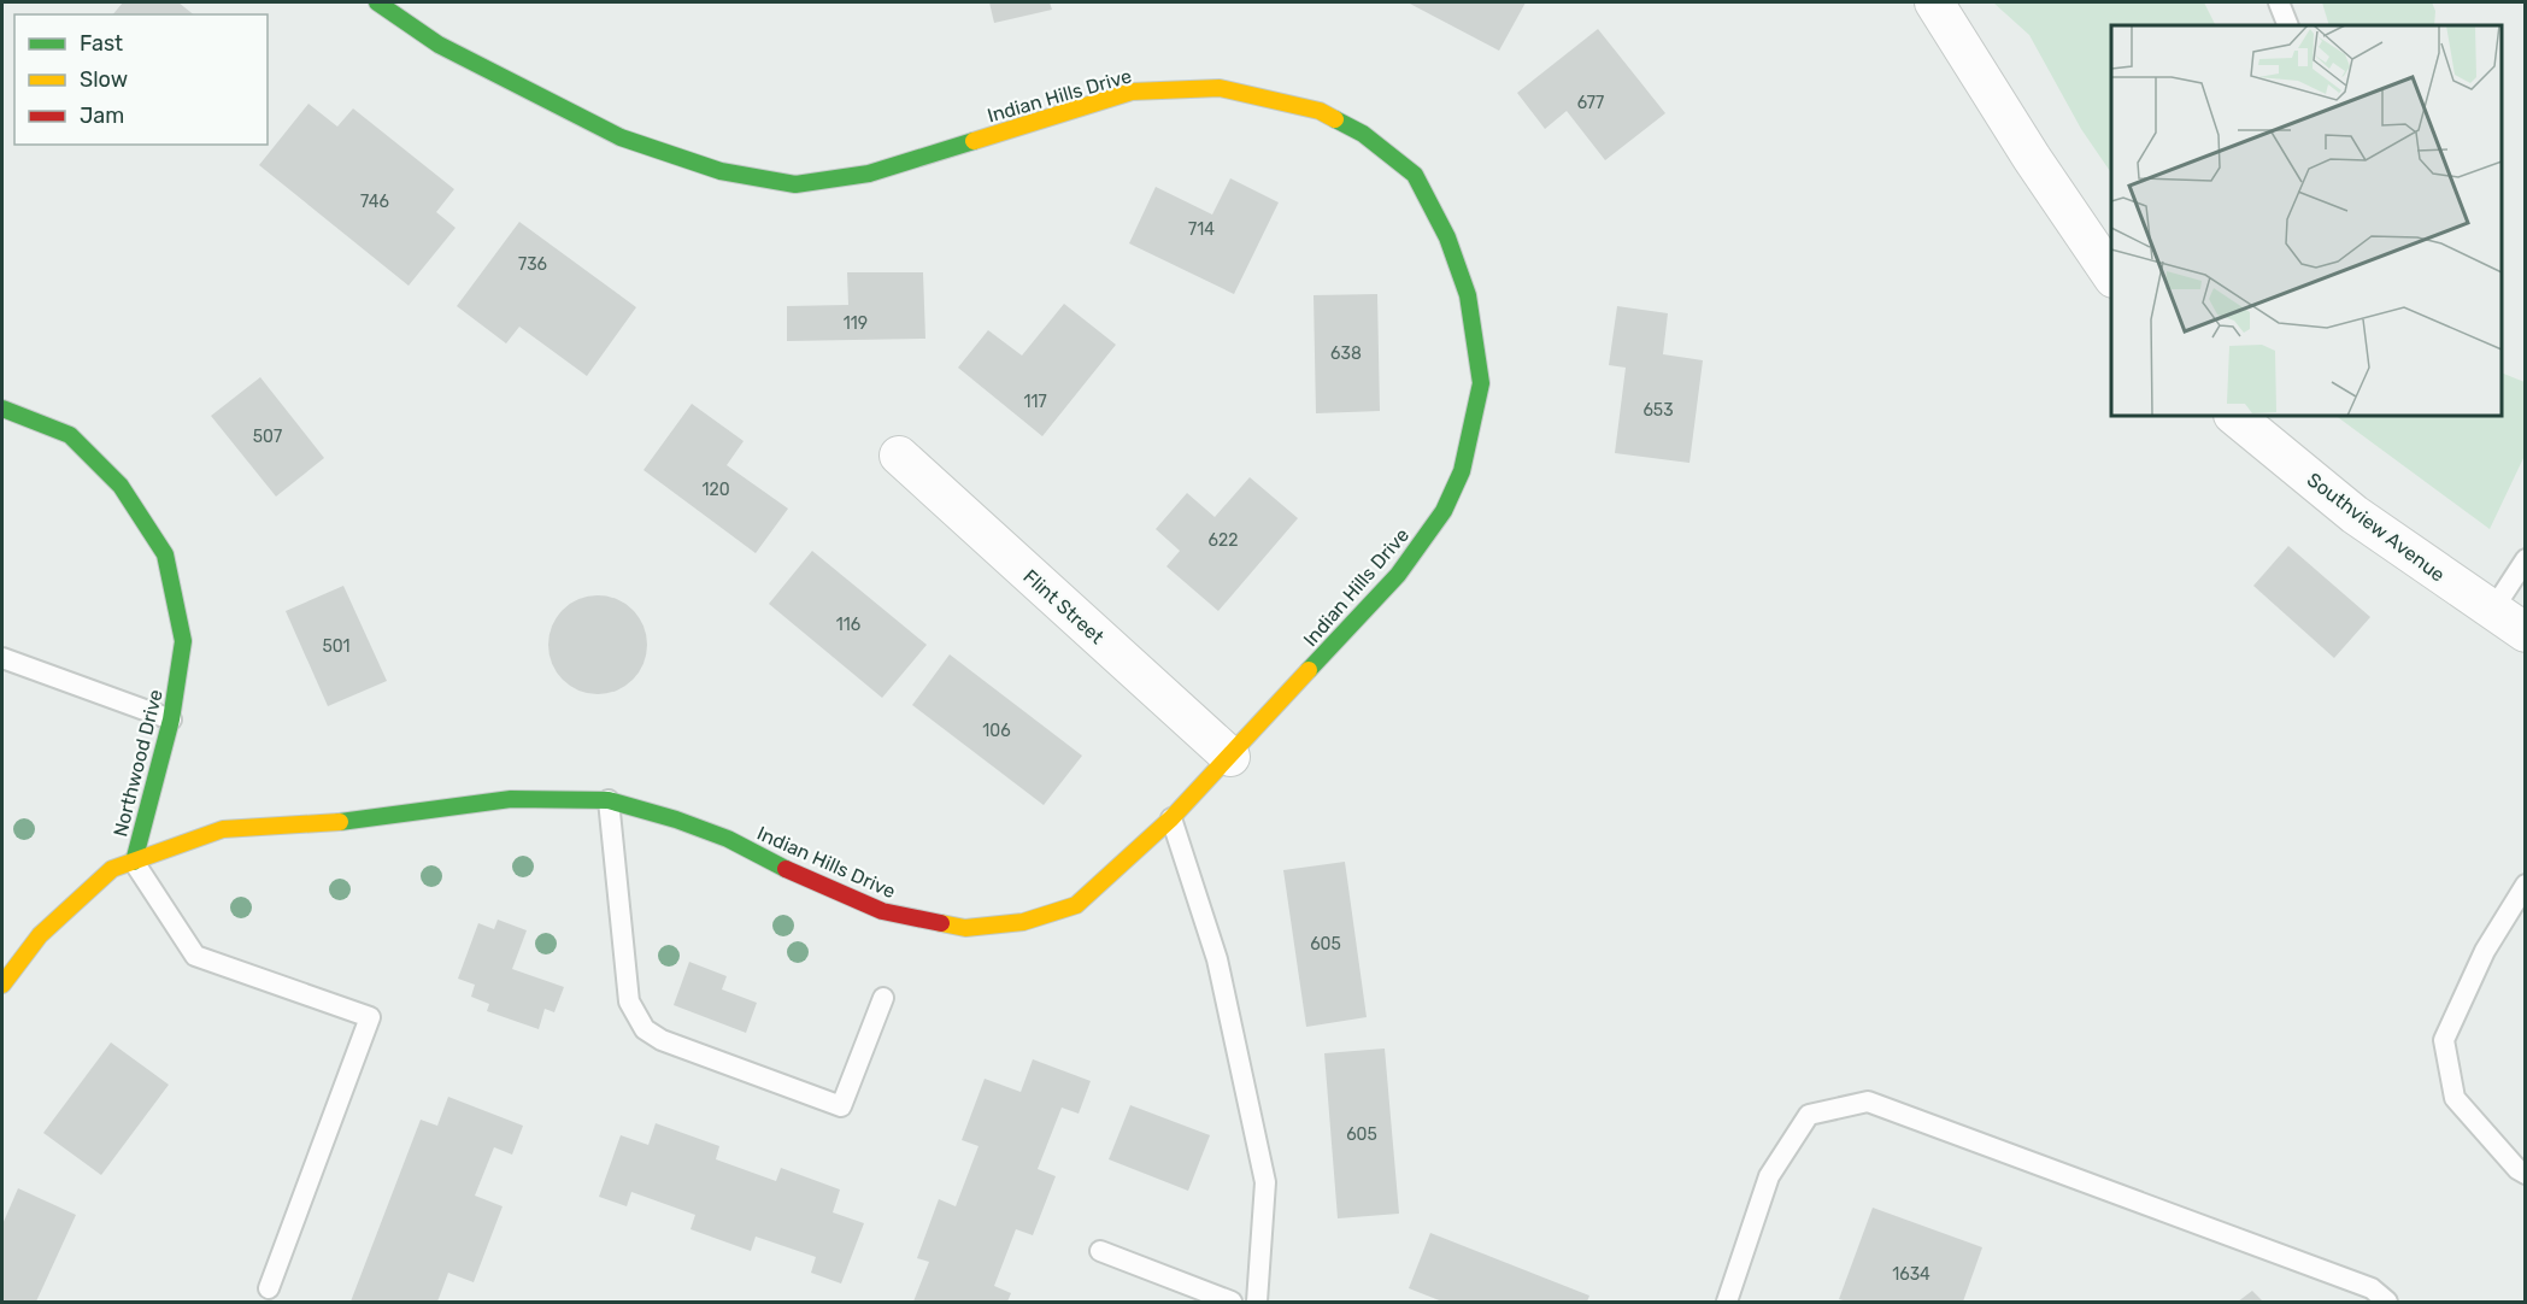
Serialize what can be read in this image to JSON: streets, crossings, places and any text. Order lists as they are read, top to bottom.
{
  "streets": {
    "street": [
      "Indian Hills Drive",
      "Southview Avenue",
      "Flint Street",
      "Northwood Drive"
    ]
  },
  "crossings": [
    ["Indian Hills Drive", "Flint Street"],
    ["Indian Hills Drive", "Northwood Drive"]
  ],
  "house_numbers": [
    "677",
    "746",
    "714",
    "736",
    "119",
    "638",
    "117",
    "653",
    "507",
    "120",
    "622",
    "116",
    "501",
    "106",
    "605",
    "605",
    "1634"
  ],
  "legend": ["Fast", "Slow", "Jam"]
}
